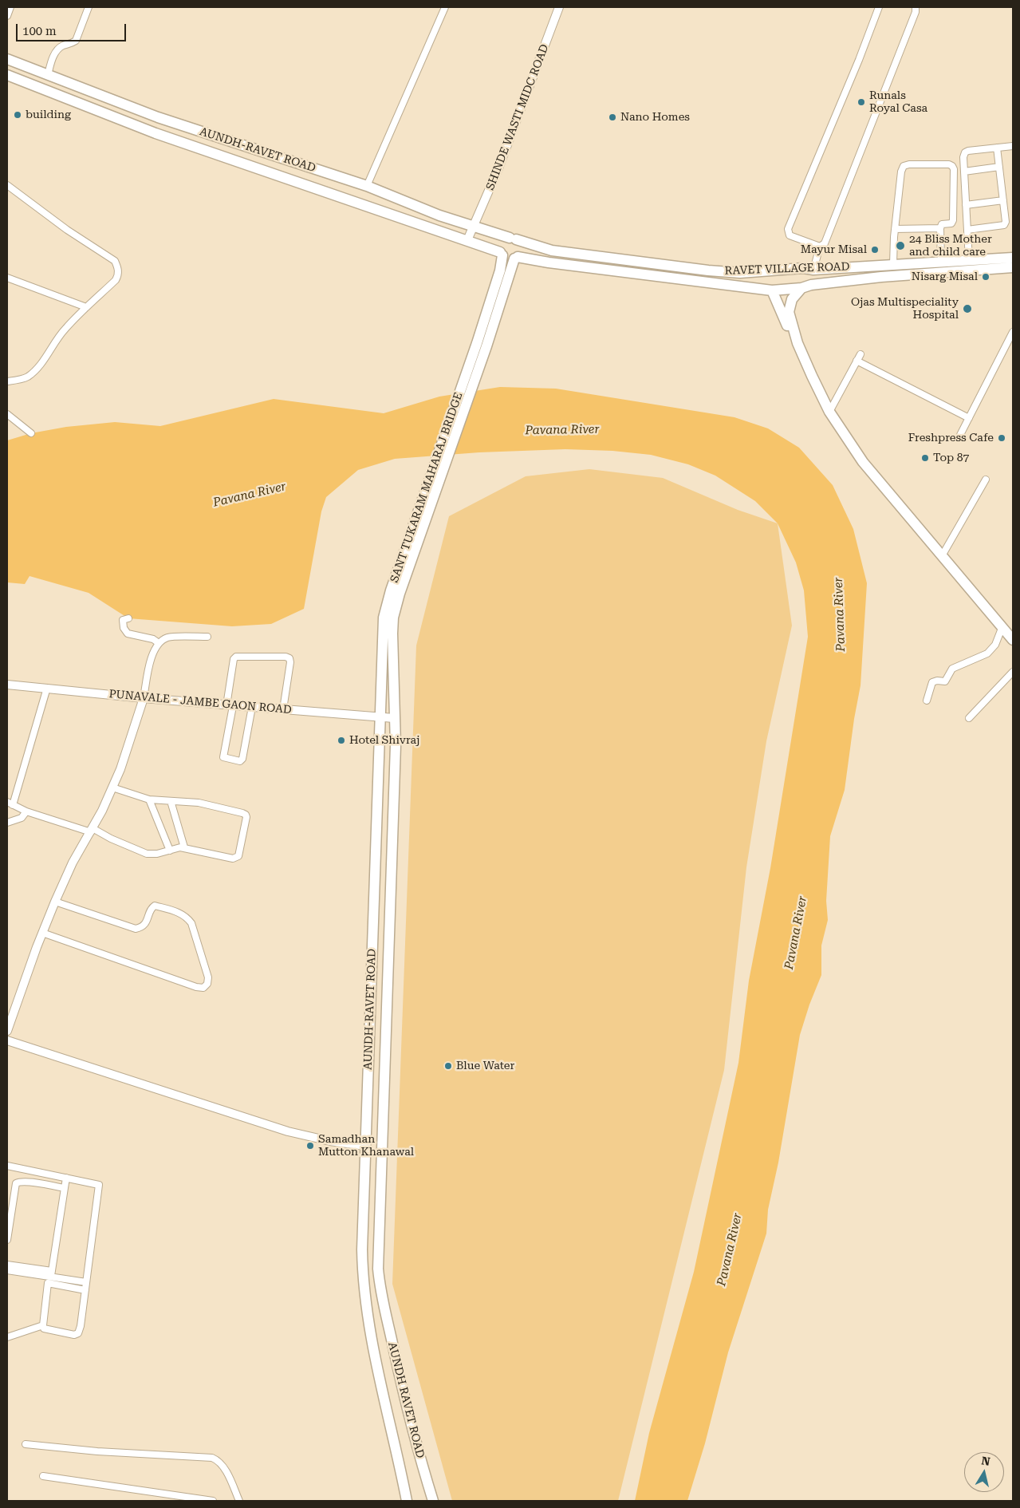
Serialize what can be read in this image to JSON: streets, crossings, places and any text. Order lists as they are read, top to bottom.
{
  "streets": {
    "main road": [
      "AUNDH-RAVET ROAD",
      "RAVET VILLAGE ROAD",
      "SANT TUKARAM MAHARAJ BRIDGE",
      "AUNDH RAVET ROAD"
    ],
    "street": ["SHINDE WASTI MIDC ROAD", "PUNAVALE - JAMBE GAON ROAD"]
  },
  "crossings": [
    ["SHINDE WASTI MIDC ROAD", "AUNDH-RAVET ROAD"],
    ["AUNDH-RAVET ROAD", "RAVET VILLAGE ROAD"],
    ["AUNDH-RAVET ROAD", "SANT TUKARAM MAHARAJ BRIDGE"],
    ["AUNDH-RAVET ROAD", "PUNAVALE - JAMBE GAON ROAD"],
    ["AUNDH-RAVET ROAD", "AUNDH RAVET ROAD"]
  ],
  "water": ["Pavana River"],
  "places": [
    "Runals Royal Casa",
    "building",
    "Nano Homes",
    "24 Bliss Mother and child care",
    "Mayur Misal",
    "Nisarg Misal",
    "Ojas Multispeciality Hospital",
    "Freshpress Cafe",
    "Top 87",
    "Hotel Shivraj",
    "Blue Water",
    "Samadhan Mutton Khanawal"
  ],
  "scale_bar": "100 m",
  "north": "top"
}
